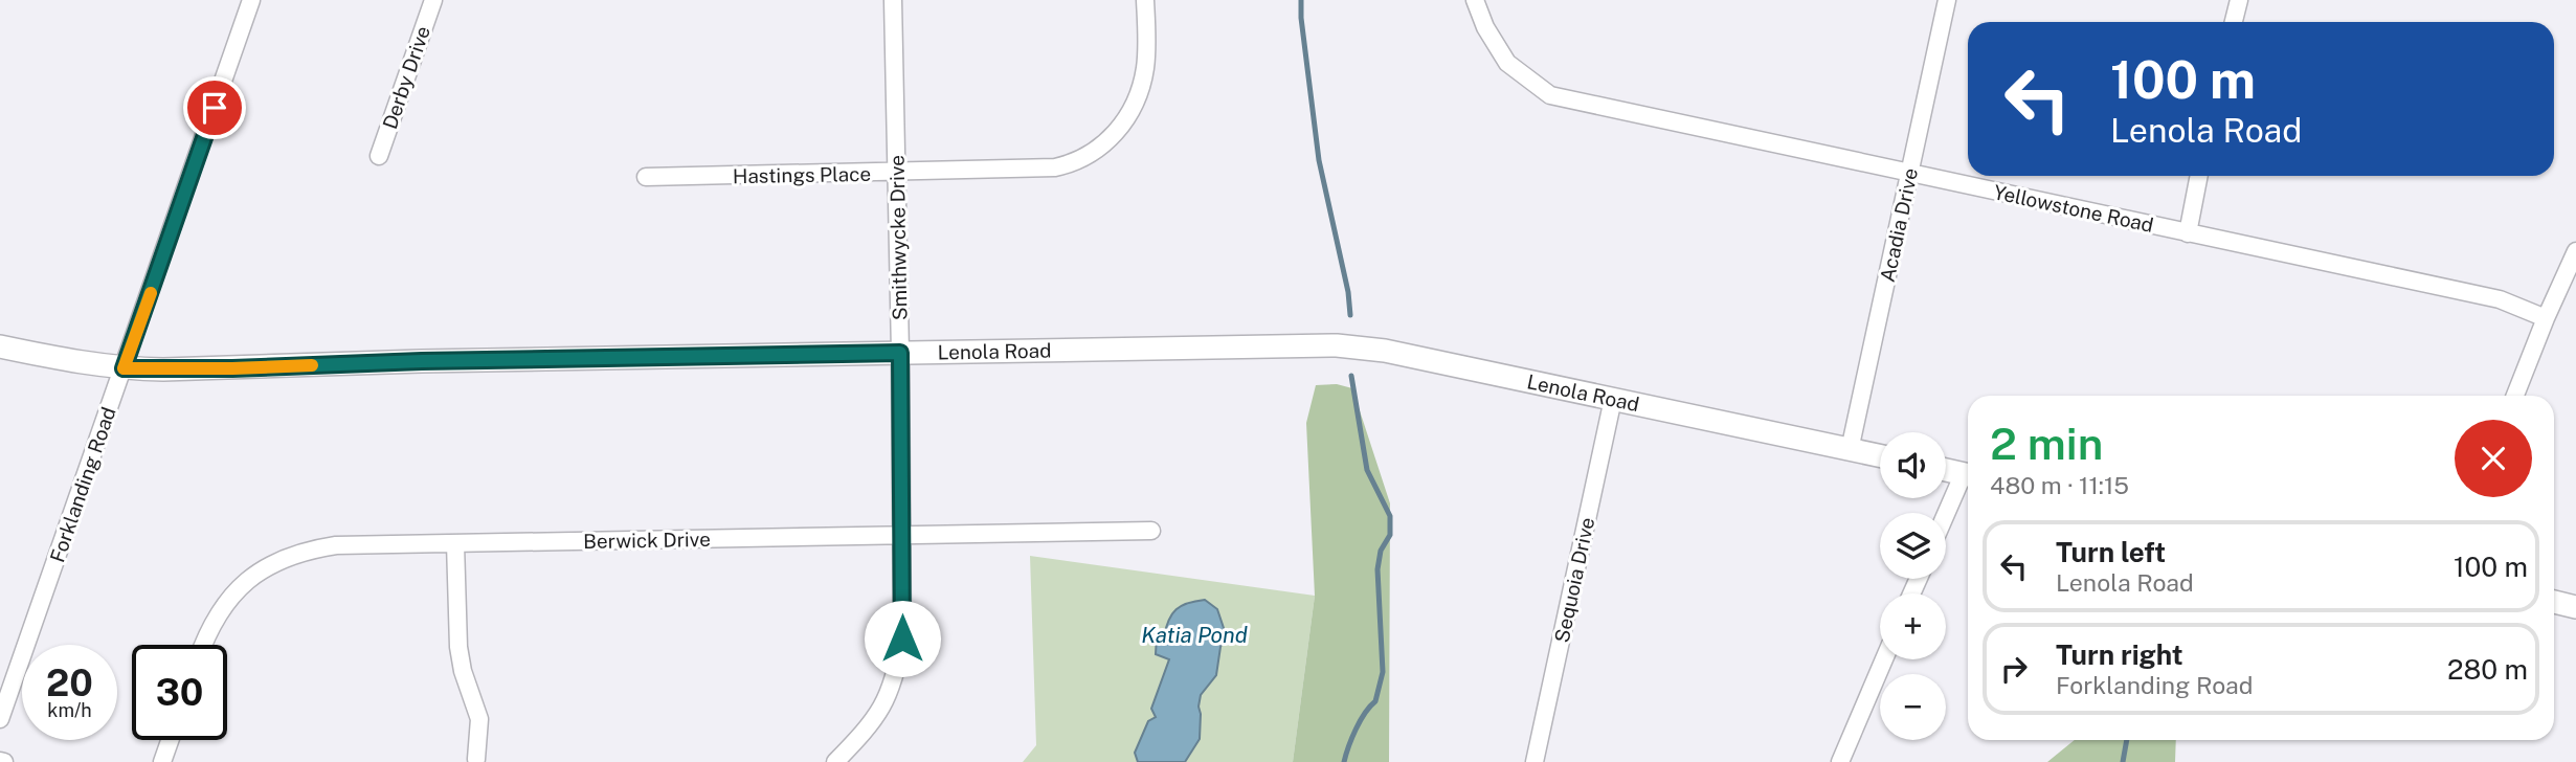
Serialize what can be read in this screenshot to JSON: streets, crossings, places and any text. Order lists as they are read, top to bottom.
{
  "streets": {
    "main road": ["Lenola Road"],
    "street": [
      "Derby Drive",
      "Hastings Place",
      "Yellowstone Road",
      "Acadia Drive",
      "Smithwycke Drive",
      "Forklanding Road",
      "Berwick Drive",
      "Sequoia Drive"
    ]
  },
  "crossings": [
    ["Hastings Place", "Smithwycke Drive"],
    ["Yellowstone Road", "Acadia Drive"],
    ["Acadia Drive", "Lenola Road"],
    ["Smithwycke Drive", "Lenola Road"],
    ["Smithwycke Drive", "Berwick Drive"],
    ["Lenola Road", "Forklanding Road"],
    ["Lenola Road", "Sequoia Drive"]
  ],
  "water": ["Katia Pond"],
  "page": {
    "turn": ["100 m", "Lenola Road"],
    "heading": ["2 min", "480 m · 11:15"],
    "map_buttons": ["+", "−"],
    "list": [
      {
        "name": "Turn left",
        "note": "Lenola Road",
        "value": "100 m"
      },
      {
        "name": "Turn right",
        "note": "Forklanding Road",
        "value": "280 m"
      }
    ],
    "speed": "20 km/h",
    "limit": "30"
  }
}
